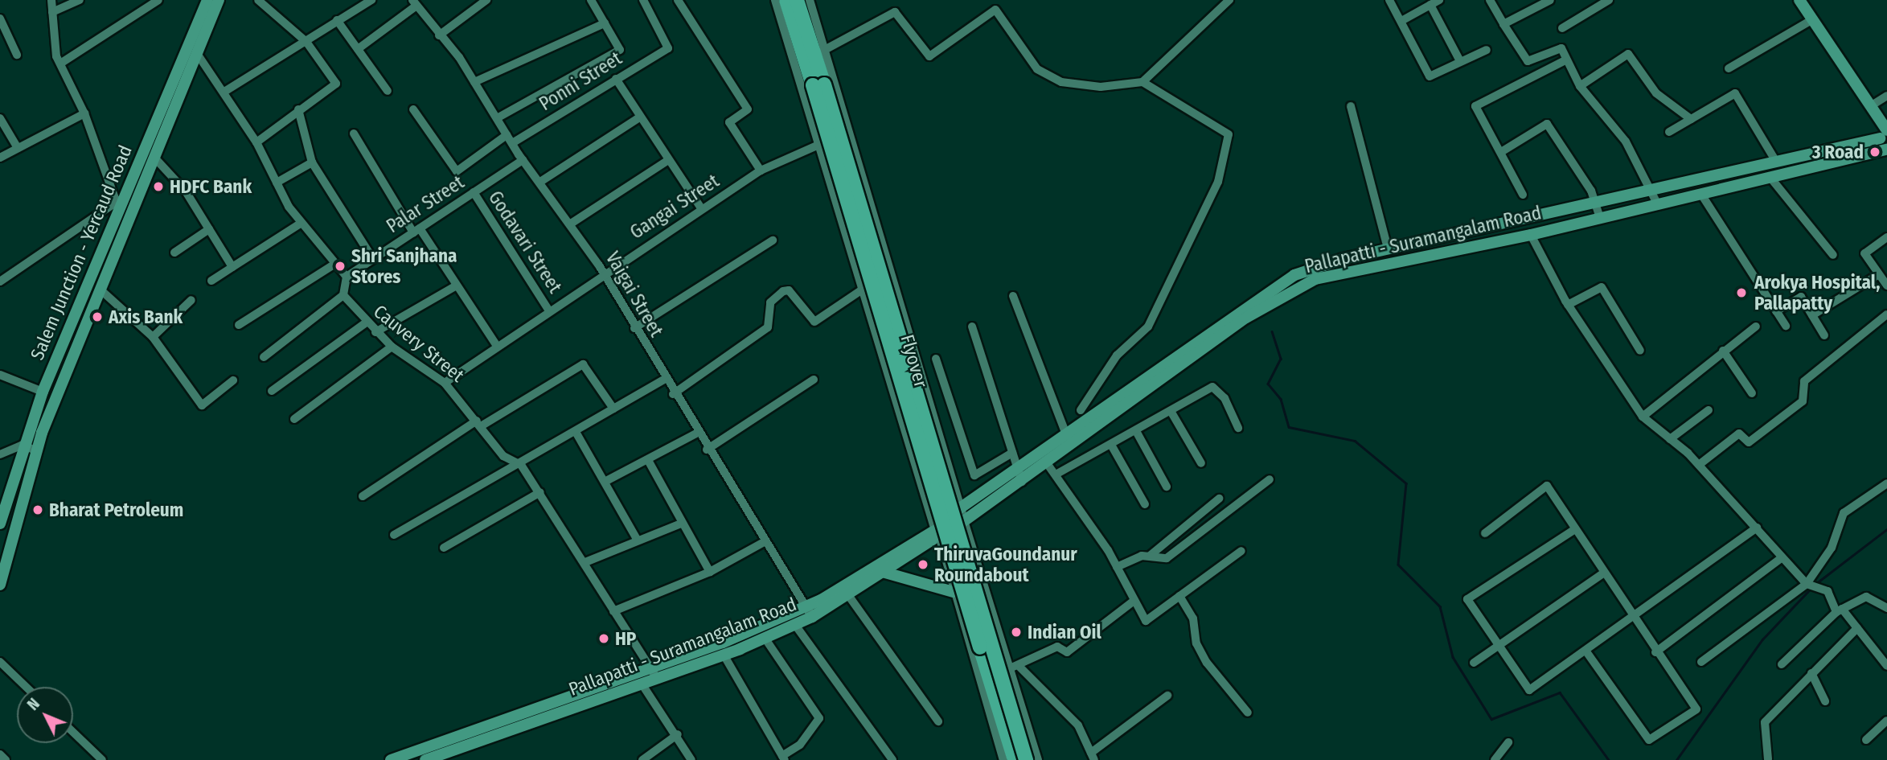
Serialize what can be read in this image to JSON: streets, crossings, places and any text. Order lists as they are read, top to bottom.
{
  "streets": {
    "highway": ["Flyover"],
    "main road": ["Pallapatti - Suramangalam Road", "Salem Junction - Yercaud Road"],
    "street": [
      "Ponni Street",
      "Palar Street",
      "Gangai Street",
      "Godavari Street",
      "Vaigai Street",
      "Cauvery Street"
    ]
  },
  "crossings": [
    ["Ponni Street", "Vaigai Street"],
    ["Palar Street", "Godavari Street"],
    ["Palar Street", "Vaigai Street"],
    ["Gangai Street", "Godavari Street"],
    ["Gangai Street", "Vaigai Street"],
    ["Gangai Street", "Cauvery Street"],
    ["Pallapatti - Suramangalam Road", "Vaigai Street"],
    ["Pallapatti - Suramangalam Road", "Cauvery Street"]
  ],
  "places": [
    "3 Road",
    "HDFC Bank",
    "Shri Sanjhana Stores",
    "Arokya Hospital, Pallapatty",
    "Axis Bank",
    "Bharat Petroleum",
    "ThiruvaGoundanur Roundabout",
    "Indian Oil",
    "HP"
  ],
  "north": "top left"
}
